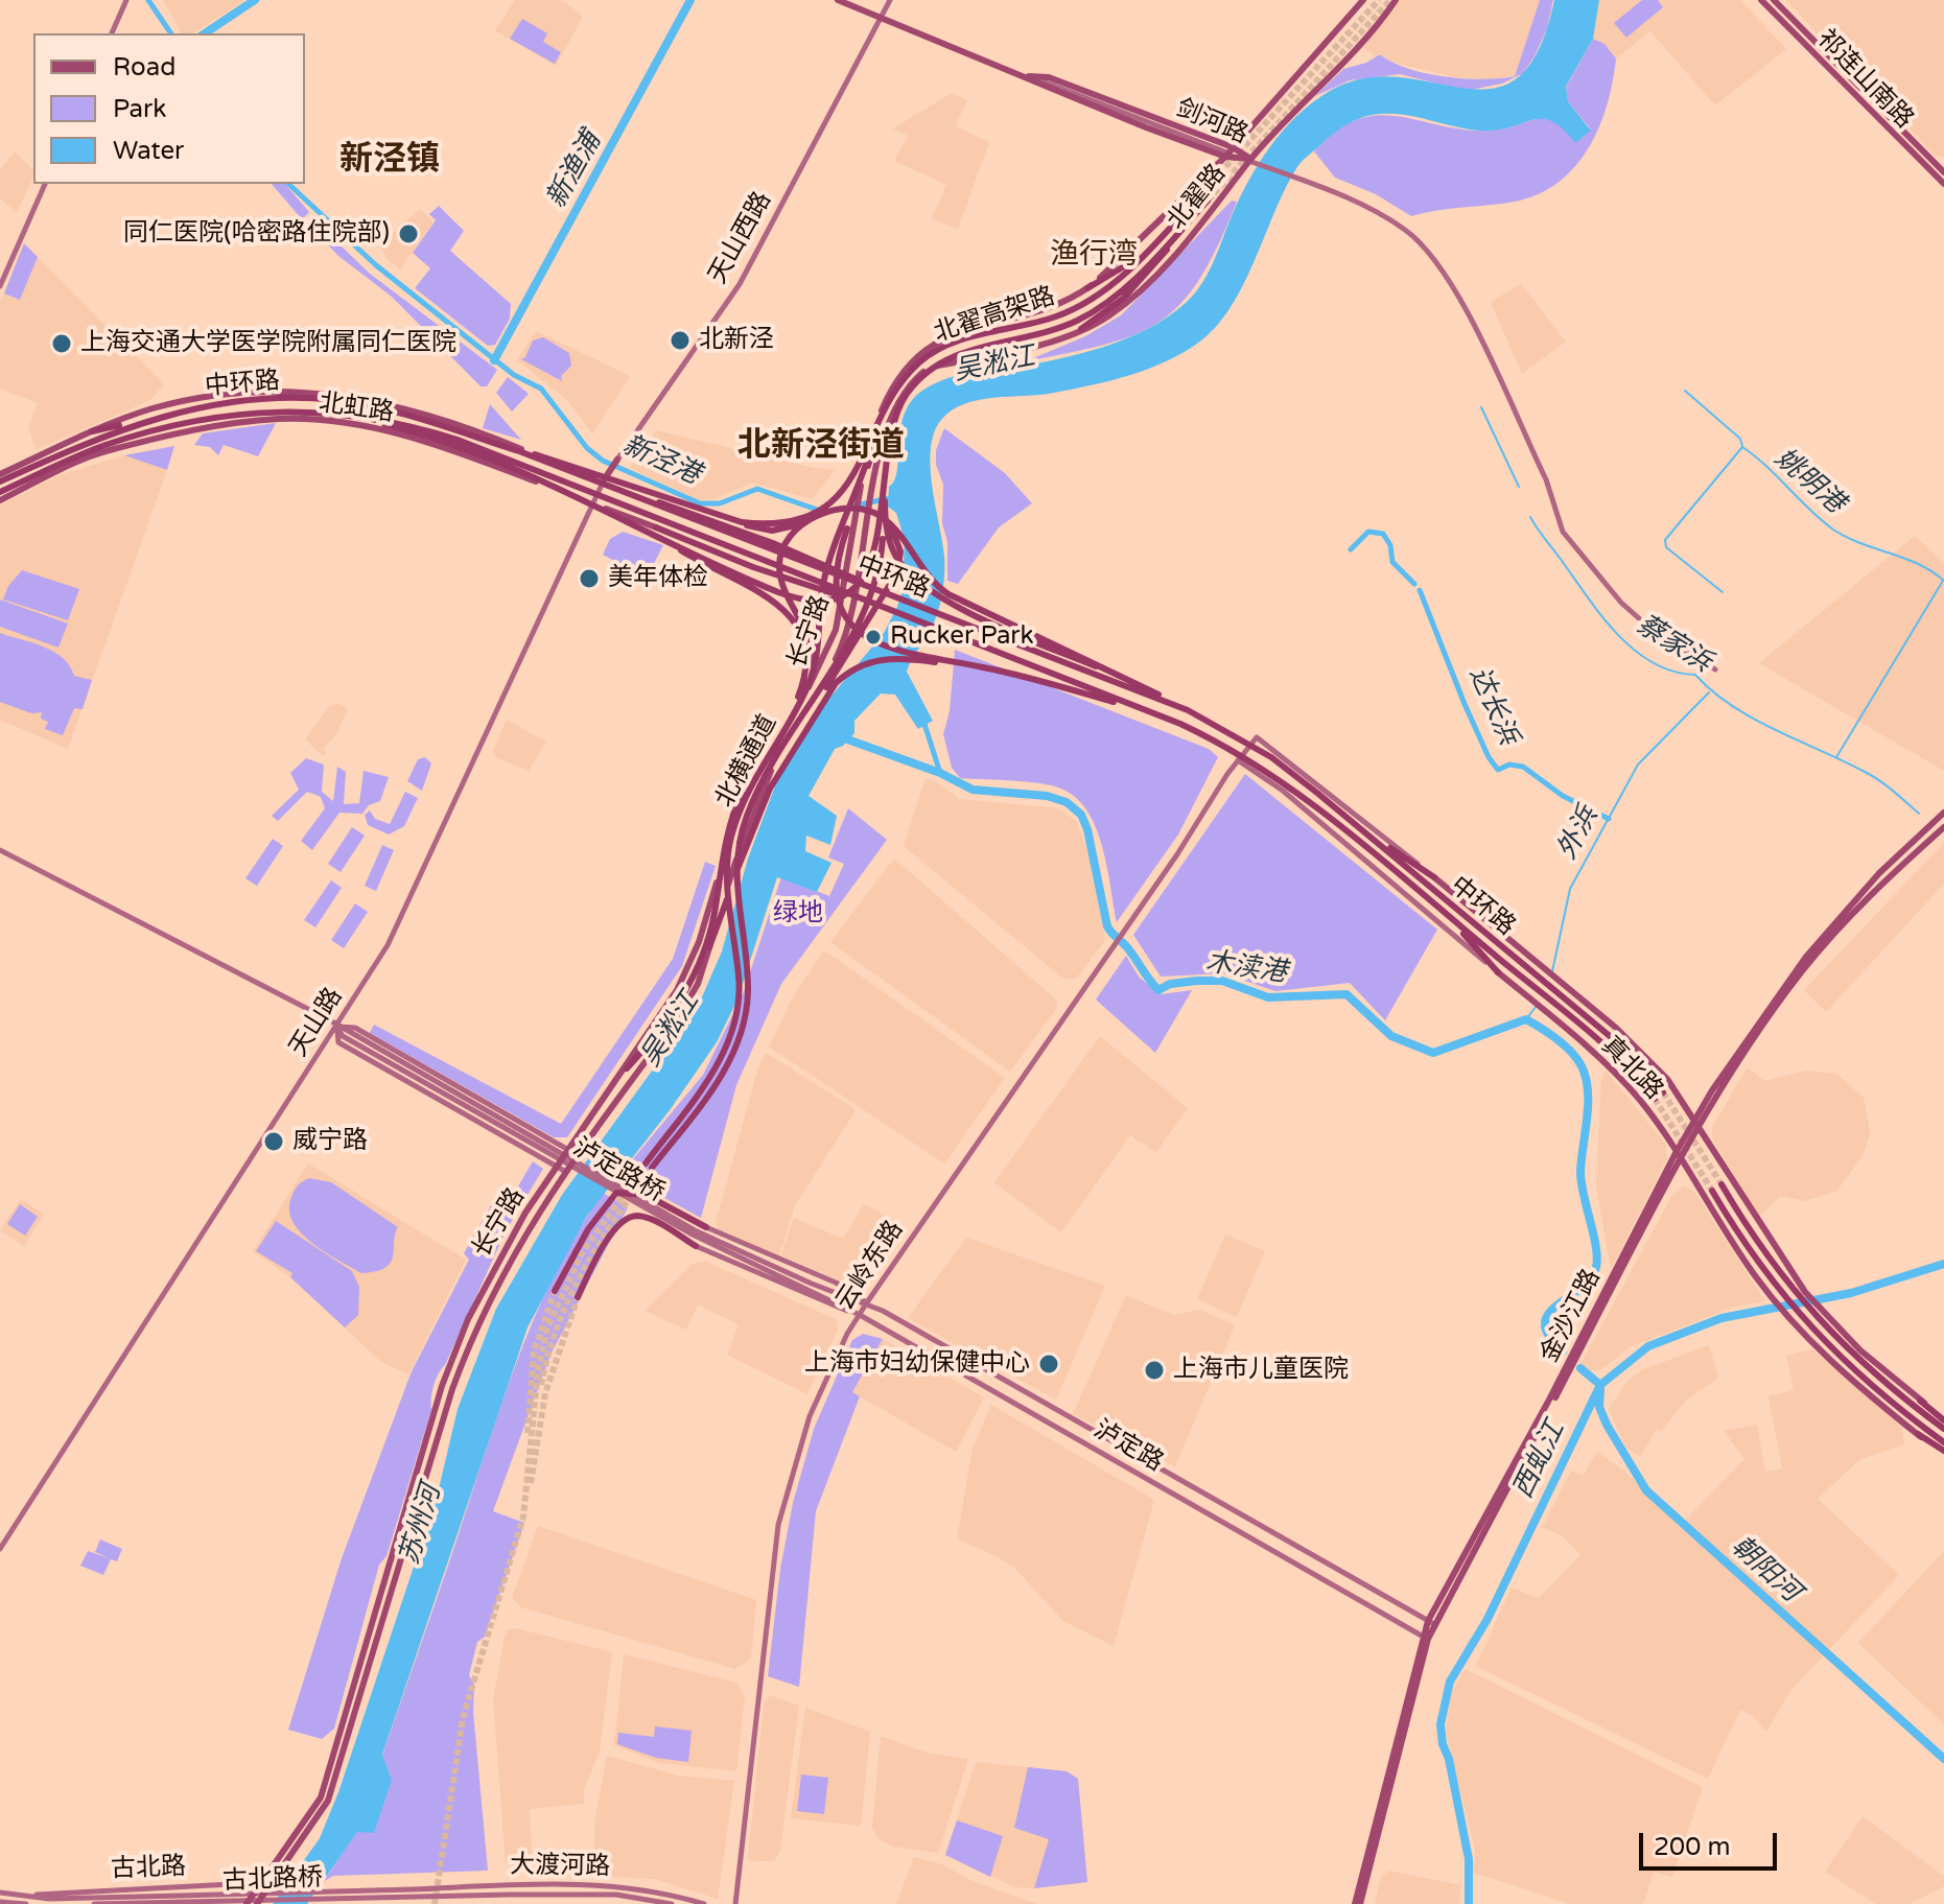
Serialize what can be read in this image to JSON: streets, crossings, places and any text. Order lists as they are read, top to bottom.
{
  "streets": {
    "highway": ["北翟高架路", "中环路", "北横通道"],
    "main road": [
      "祁连山南路",
      "剑河路",
      "北翟路",
      "天山西路",
      "北虹路",
      "长宁路",
      "天山路",
      "真北路",
      "泸定路桥",
      "云岭东路",
      "金沙江路",
      "泸定路",
      "大渡河路",
      "古北路",
      "古北路桥"
    ]
  },
  "crossings": [
    ["剑河路", "北翟路"],
    ["剑河路", "天山西路"],
    ["北翟路", "长宁路"],
    ["天山西路", "北虹路"],
    ["天山西路", "天山路"],
    ["北翟高架路", "北横通道"],
    ["北虹路", "天山路"],
    ["长宁路", "古北路"],
    ["天山路", "泸定路桥"],
    ["真北路", "云岭东路"],
    ["真北路", "金沙江路"],
    ["泸定路桥", "泸定路"],
    ["云岭东路", "泸定路"],
    ["金沙江路", "泸定路"],
    ["大渡河路", "古北路桥"],
    ["古北路", "古北路桥"]
  ],
  "districts": ["新泾镇", "渔行湾", "北新泾街道"],
  "water": [
    "新渔浦",
    "吴淞江",
    "新泾港",
    "姚明港",
    "蔡家浜",
    "达长浜",
    "外浜",
    "木渎港",
    "西虬江",
    "苏州河",
    "朝阳河"
  ],
  "parks": ["绿地"],
  "places": [
    "同仁医院(哈密路住院部)",
    "北新泾",
    "上海交通大学医学院附属同仁医院",
    "美年体检",
    "Rucker Park",
    "威宁路",
    "上海市妇幼保健中心",
    "上海市儿童医院"
  ],
  "legend": ["Road", "Park", "Water"],
  "scale_bar": "200 m"
}
